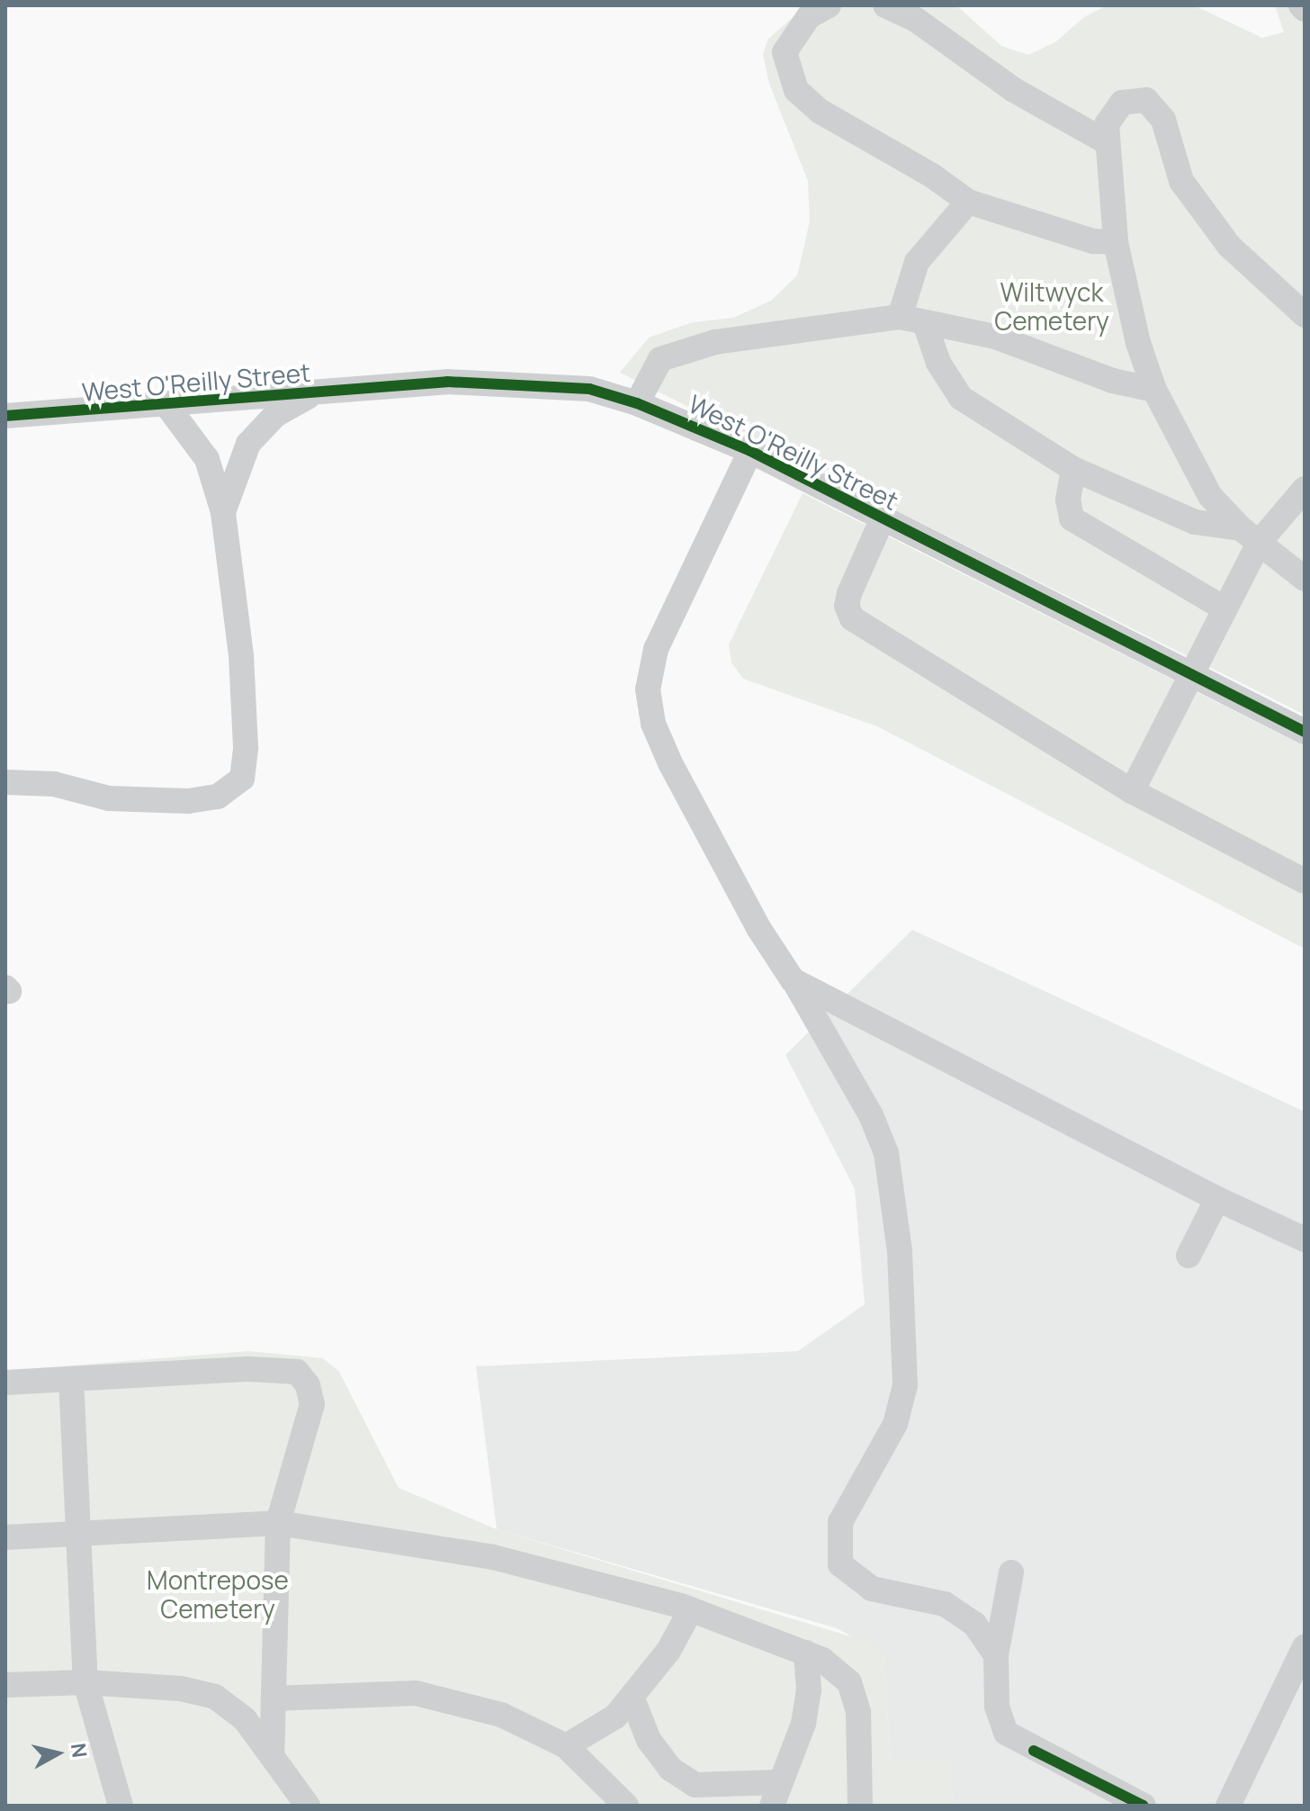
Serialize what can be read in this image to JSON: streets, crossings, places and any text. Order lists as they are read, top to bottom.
{
  "streets": {
    "street": ["West O'Reilly Street"]
  },
  "parks": ["Wiltwyck Cemetery", "Montrepose Cemetery"],
  "north": "right"
}
